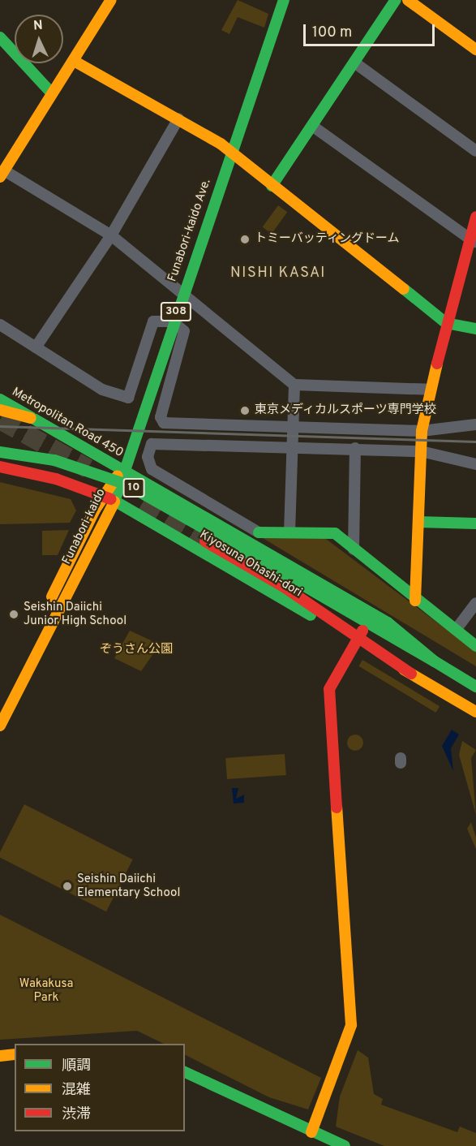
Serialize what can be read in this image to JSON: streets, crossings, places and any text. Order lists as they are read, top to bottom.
{
  "streets": {
    "main road": [
      "Funabori-kaido Ave.",
      "308",
      "Metropolitan Road 450",
      "10",
      "Funabori-kaido",
      "Kiyosuna Ohashi-dori"
    ]
  },
  "crossings": [
    ["Funabori-kaido Ave.", "Metropolitan Road 450"],
    ["Funabori-kaido Ave.", "Funabori-kaido"],
    ["Funabori-kaido Ave.", "Kiyosuna Ohashi-dori"],
    ["Metropolitan Road 450", "Funabori-kaido"],
    ["Metropolitan Road 450", "Kiyosuna Ohashi-dori"],
    ["Funabori-kaido", "Kiyosuna Ohashi-dori"]
  ],
  "districts": ["NISHI KASAI"],
  "parks": ["ぞうさん公園", "Wakakusa Park"],
  "places": [
    "トミーバッティングドーム",
    "東京メディカルスポーツ専門学校",
    "Seishin Daiichi Junior High School",
    "Seishin Daiichi Elementary School"
  ],
  "legend": ["順調", "混雑", "渋滞"],
  "scale_bar": "100 m",
  "north": "top"
}
